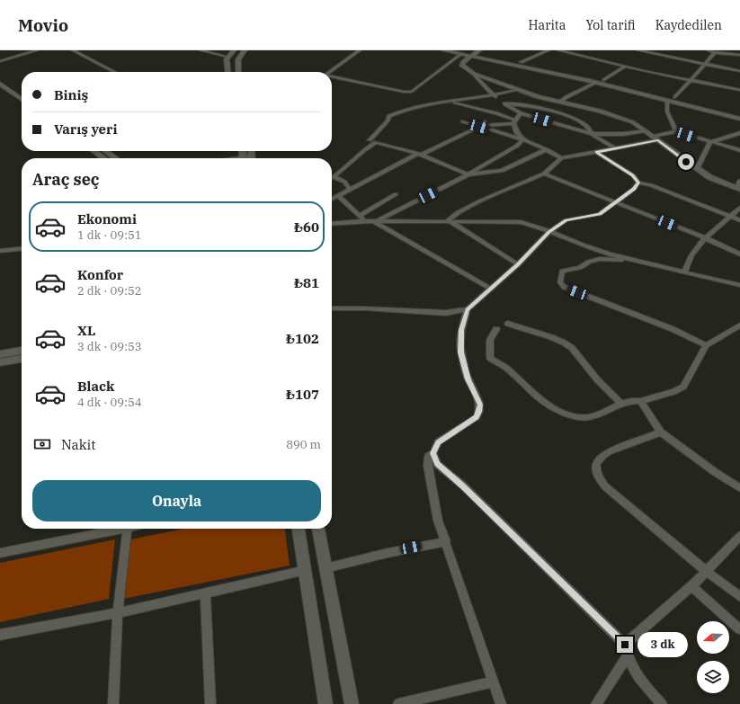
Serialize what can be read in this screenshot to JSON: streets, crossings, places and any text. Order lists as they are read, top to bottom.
{
  "north": "left",
  "page": {
    "header": "Movio",
    "nav": ["Harita", "Yol tarifi", "Kaydedilen"],
    "banner": ["Biniş", "Varış yeri"],
    "heading": "Araç seç",
    "list": [
      {
        "name": "Ekonomi",
        "note": "1 dk · 09:51",
        "value": "₺60"
      },
      {
        "name": "Konfor",
        "note": "2 dk · 09:52",
        "value": "₺81"
      },
      {
        "name": "XL",
        "note": "3 dk · 09:53",
        "value": "₺102"
      },
      {
        "name": "Black",
        "note": "4 dk · 09:54",
        "value": "₺107"
      }
    ],
    "pay": ["Nakit", "890 m"],
    "buttons": "Onayla",
    "bubble": "3 dk"
  }
}
